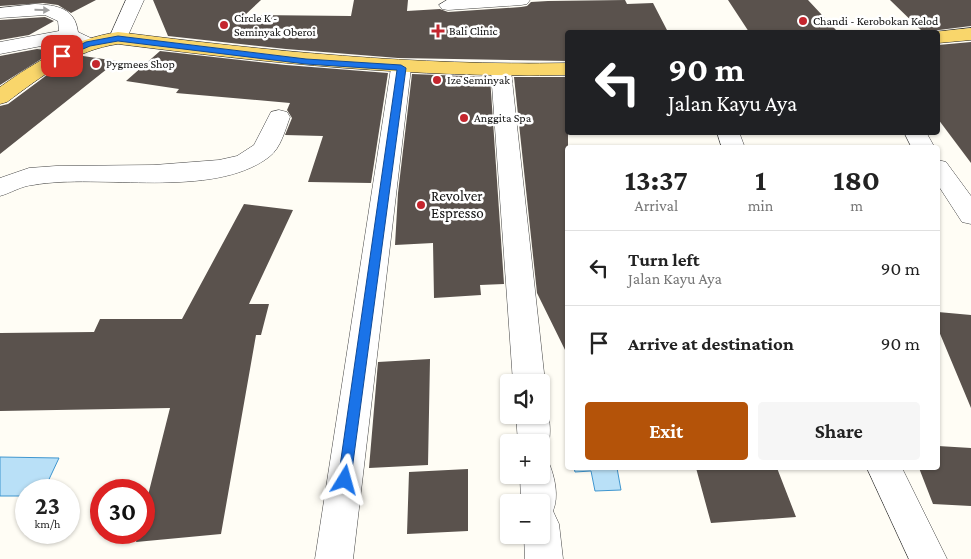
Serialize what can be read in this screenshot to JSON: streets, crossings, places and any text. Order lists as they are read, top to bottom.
{
  "places": {
    "other": [
      "Chandi - Kerobokan Kelod",
      "Circle K - Seminyak Oberoi",
      "Pygmees Shop",
      "Ize Seminyak",
      "Anggita Spa",
      "Revolver Espresso"
    ],
    "health": ["Bali Clinic"]
  },
  "page": {
    "turn": ["90 m", "Jalan Kayu Aya"],
    "eta": [
      "13:37",
      "Arrival",
      "1",
      "min",
      "180",
      "m"
    ],
    "list": [
      {
        "name": "Turn left",
        "note": "Jalan Kayu Aya",
        "value": "90 m"
      },
      {
        "name": "Arrive at destination",
        "value": "90 m"
      }
    ],
    "map_buttons": ["+", "−"],
    "buttons": ["Exit", "Share"],
    "speed": "23 km/h",
    "limit": "30"
  }
}
